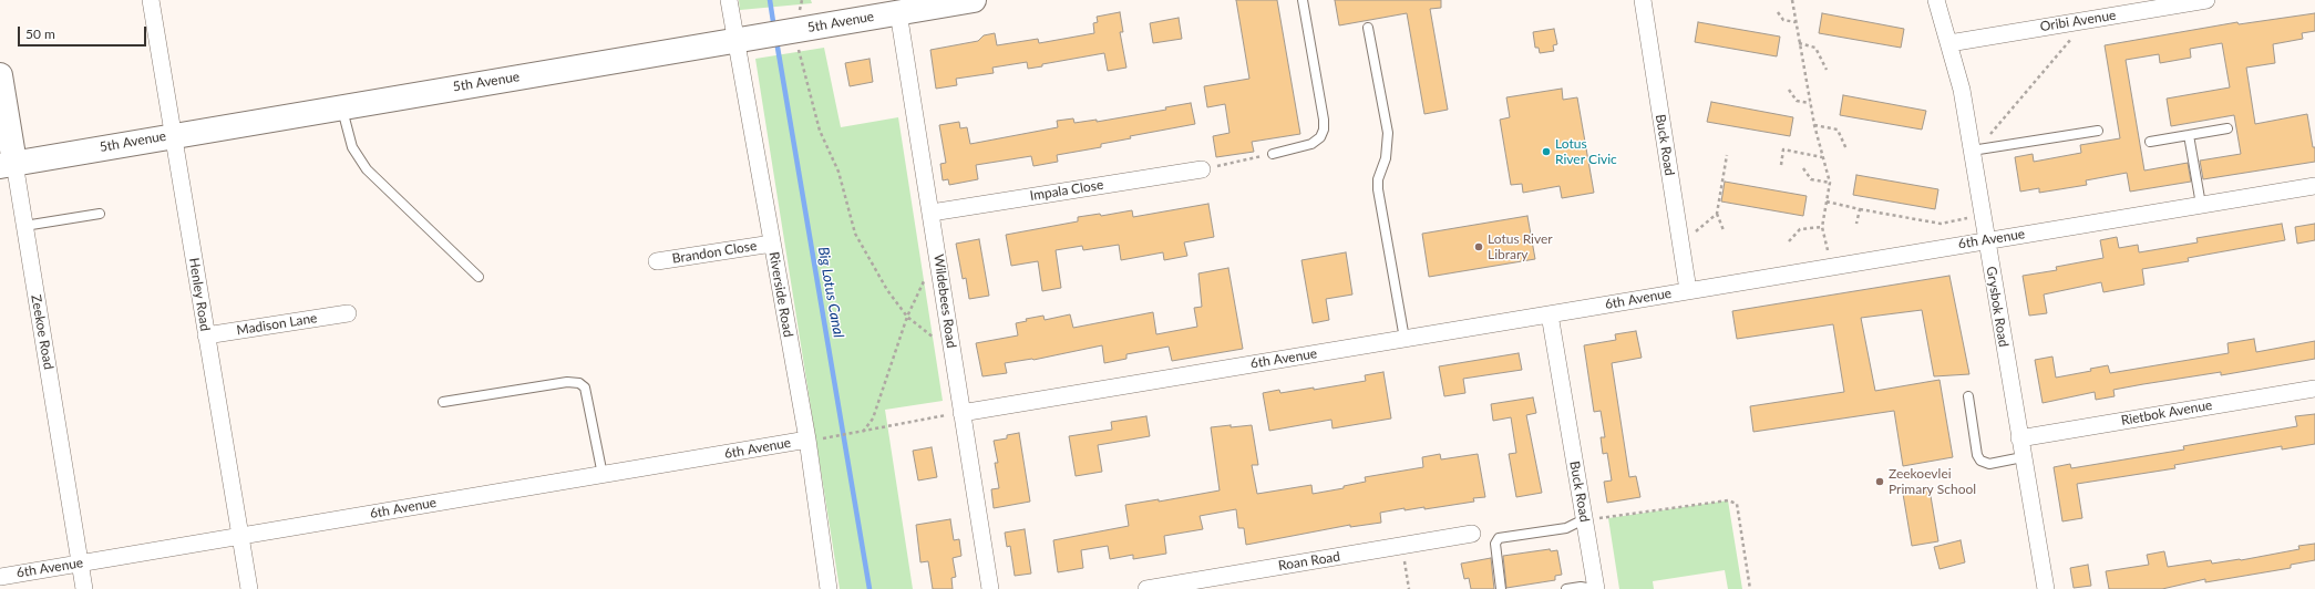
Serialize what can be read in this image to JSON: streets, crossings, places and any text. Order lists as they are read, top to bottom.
{
  "streets": {
    "main road": ["5th Avenue", "Zeekoe Road"],
    "street": [
      "Oribi Avenue",
      "Buck Road",
      "Impala Close",
      "6th Avenue",
      "Brandon Close",
      "Henley Road",
      "Riverside Road",
      "Wildebees Road",
      "Grysbok Road",
      "Madison Lane",
      "Rietbok Avenue",
      "Roan Road"
    ]
  },
  "crossings": [
    ["Oribi Avenue", "Grysbok Road"],
    ["5th Avenue", "Henley Road"],
    ["5th Avenue", "Riverside Road"],
    ["5th Avenue", "Wildebees Road"],
    ["5th Avenue", "Zeekoe Road"],
    ["Buck Road", "6th Avenue"],
    ["Impala Close", "Wildebees Road"],
    ["6th Avenue", "Henley Road"],
    ["6th Avenue", "Riverside Road"],
    ["6th Avenue", "Wildebees Road"],
    ["6th Avenue", "Grysbok Road"],
    ["6th Avenue", "Zeekoe Road"],
    ["Brandon Close", "Riverside Road"],
    ["Henley Road", "Madison Lane"],
    ["Grysbok Road", "Rietbok Avenue"]
  ],
  "water": ["Big Lotus Canal"],
  "places": ["Lotus River Civic", "Lotus River Library", "Zeekoevlei Primary School"],
  "scale_bar": "50 m"
}
